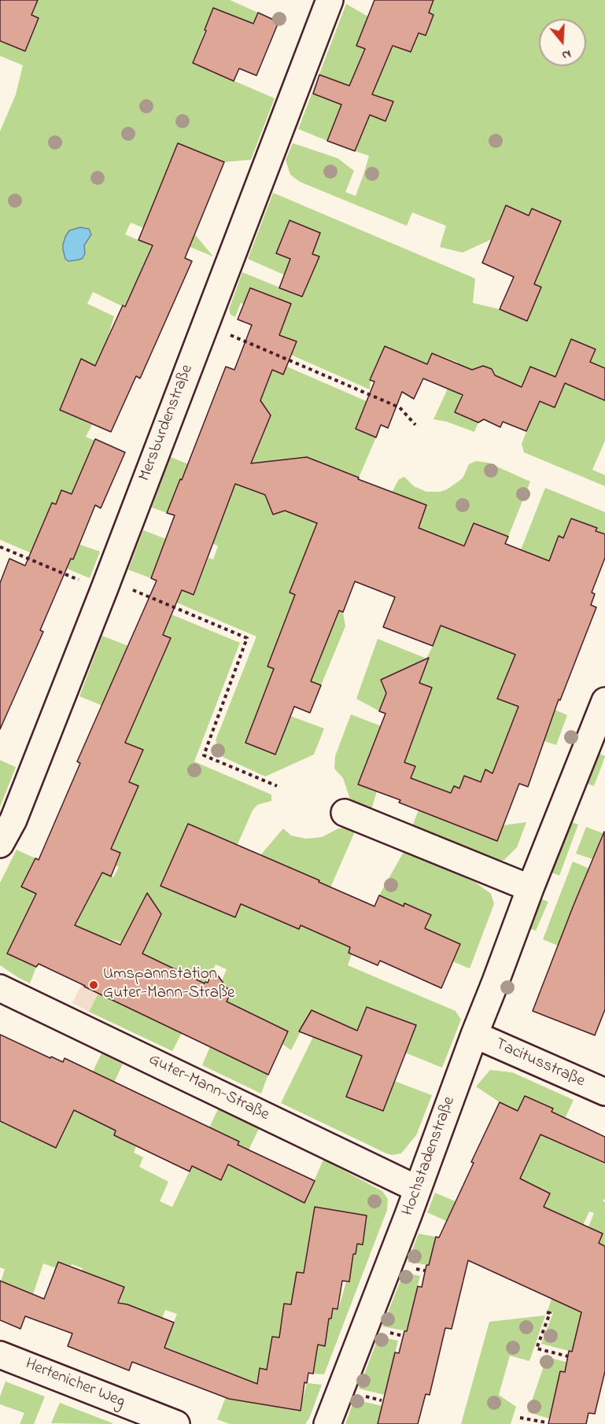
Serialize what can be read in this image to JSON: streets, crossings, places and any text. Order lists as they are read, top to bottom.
{
  "streets": {
    "street": [
      "Mersburdenstraße",
      "Tacitusstraße",
      "Guter-Mann-Straße",
      "Hochstadenstraße",
      "Hertenicher Weg"
    ]
  },
  "crossings": [
    ["Tacitusstraße", "Hochstadenstraße"],
    ["Guter-Mann-Straße", "Hochstadenstraße"]
  ],
  "places": ["Umspannstation Guter-Mann-Straße"],
  "north": "bottom"
}
